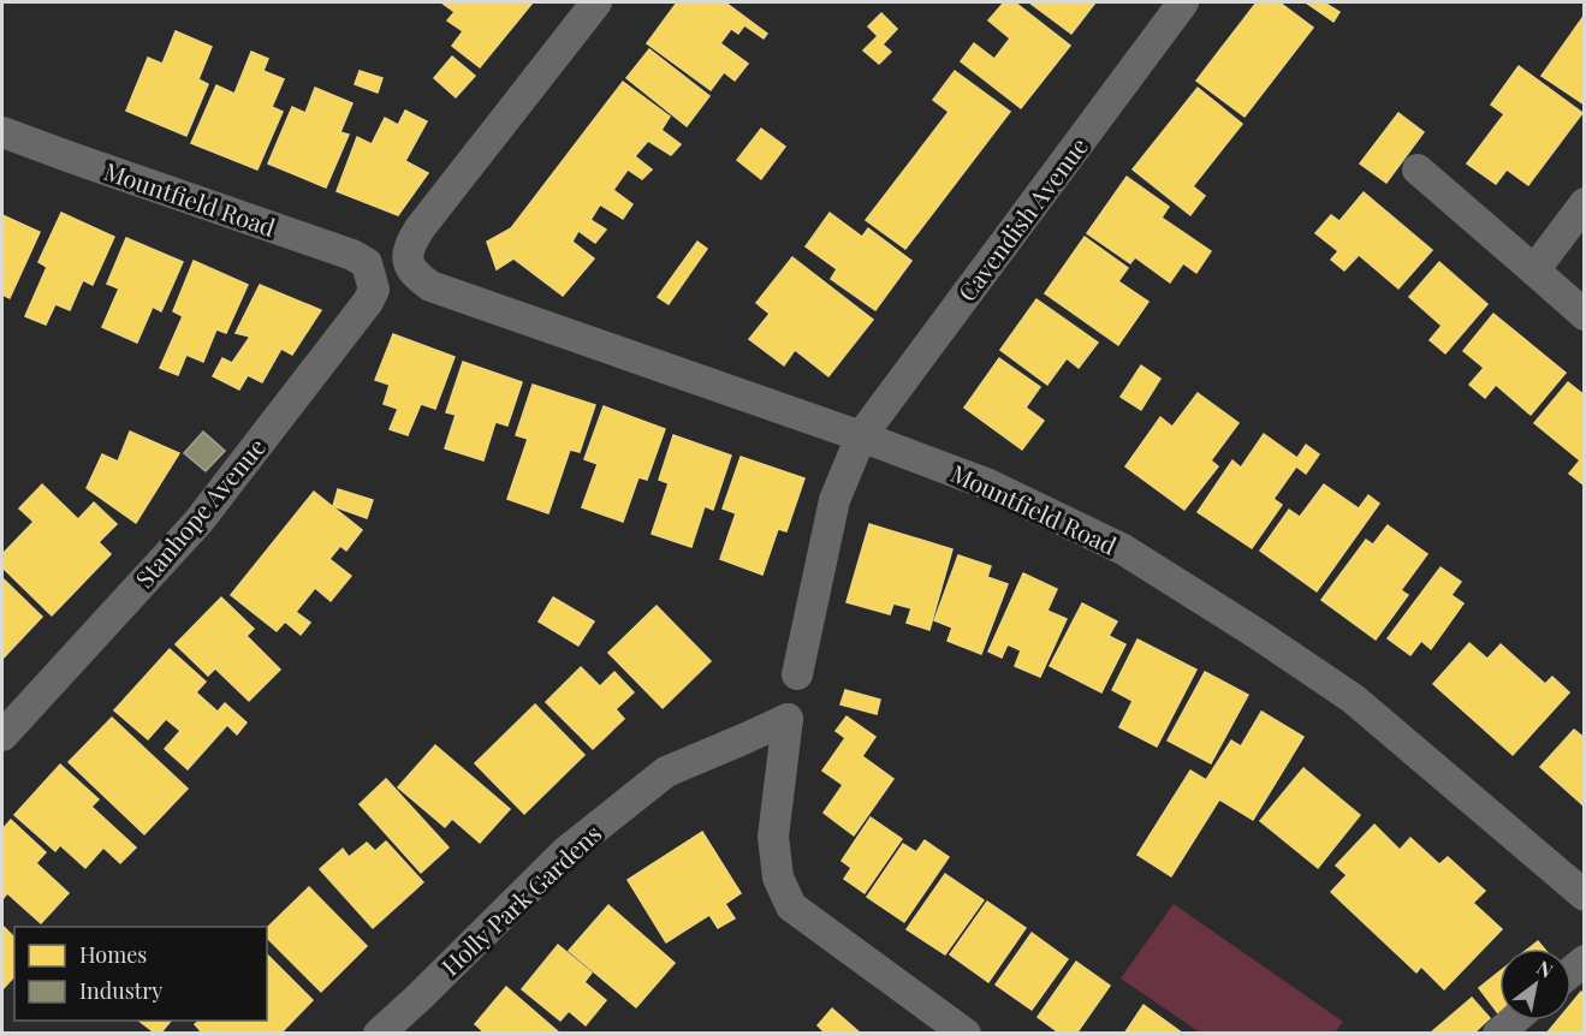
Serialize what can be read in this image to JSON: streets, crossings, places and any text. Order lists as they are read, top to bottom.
{
  "streets": {
    "street": [
      "Mountfield Road",
      "Cavendish Avenue",
      "Stanhope Avenue",
      "Holly Park Gardens"
    ]
  },
  "crossings": [
    ["Mountfield Road", "Cavendish Avenue"],
    ["Mountfield Road", "Stanhope Avenue"]
  ],
  "legend": ["Homes", "Industry"],
  "north": "top right"
}
